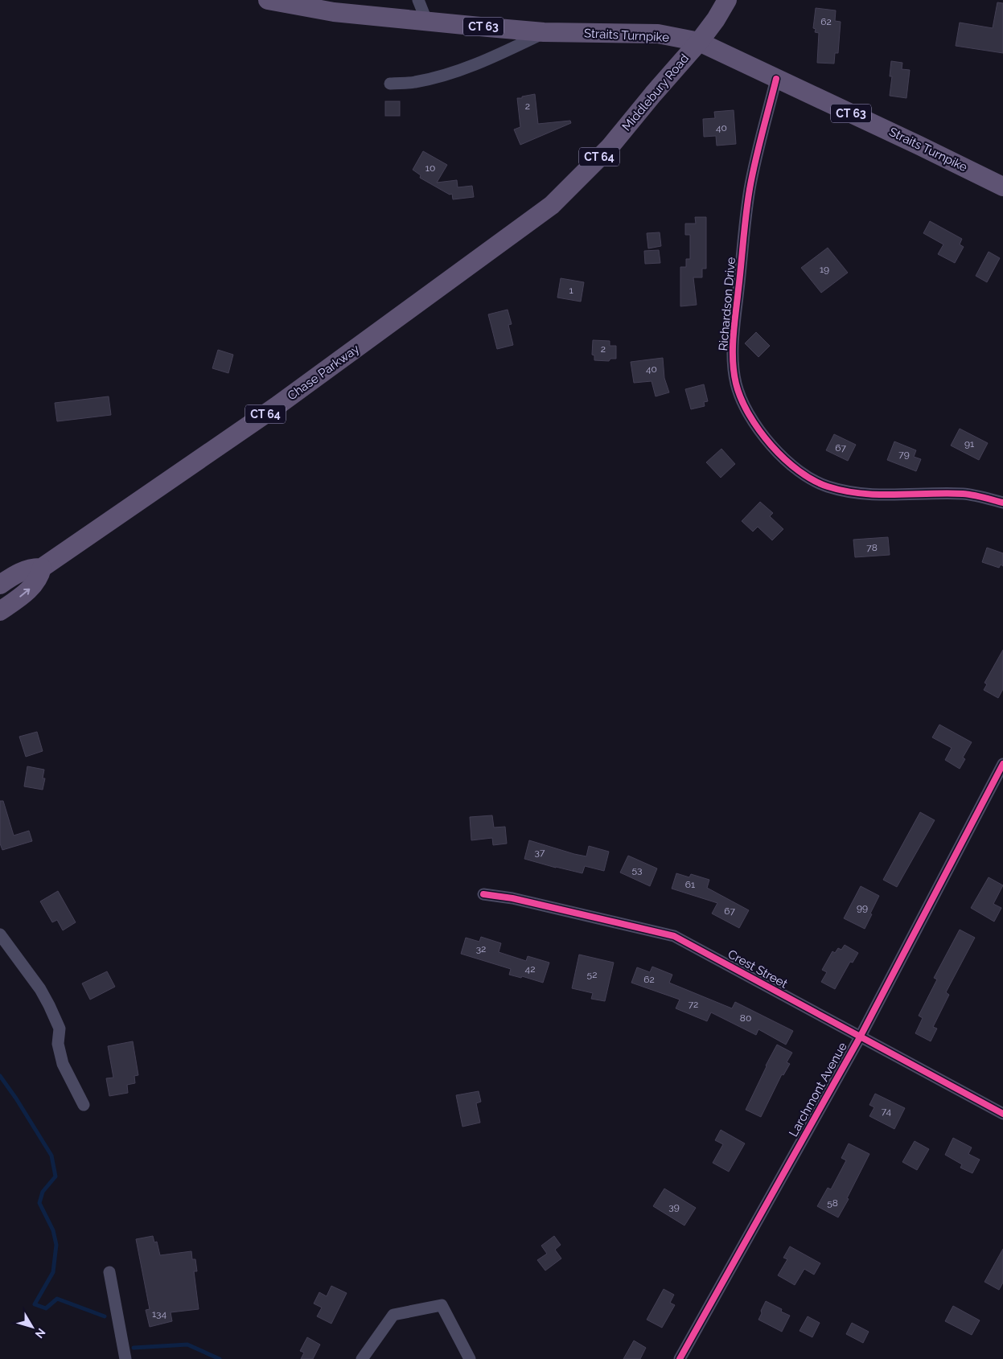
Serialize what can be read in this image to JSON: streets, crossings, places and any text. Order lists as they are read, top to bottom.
{
  "streets": {
    "main road": [
      "CT 63",
      "Straits Turnpike",
      "Middlebury Road",
      "CT 64",
      "Chase Parkway"
    ],
    "street": ["Richardson Drive", "Crest Street", "Larchmont Avenue"]
  },
  "crossings": [
    ["Straits Turnpike", "Middlebury Road"],
    ["Straits Turnpike", "Richardson Drive"],
    ["Middlebury Road", "Chase Parkway"],
    ["Crest Street", "Larchmont Avenue"]
  ],
  "house_numbers": [
    "62",
    "2",
    "40",
    "10",
    "19",
    "1",
    "2",
    "40",
    "91",
    "67",
    "79",
    "78",
    "37",
    "53",
    "61",
    "99",
    "67",
    "32",
    "42",
    "52",
    "62",
    "72",
    "80",
    "74",
    "58",
    "39",
    "134"
  ],
  "north": "bottom right"
}
